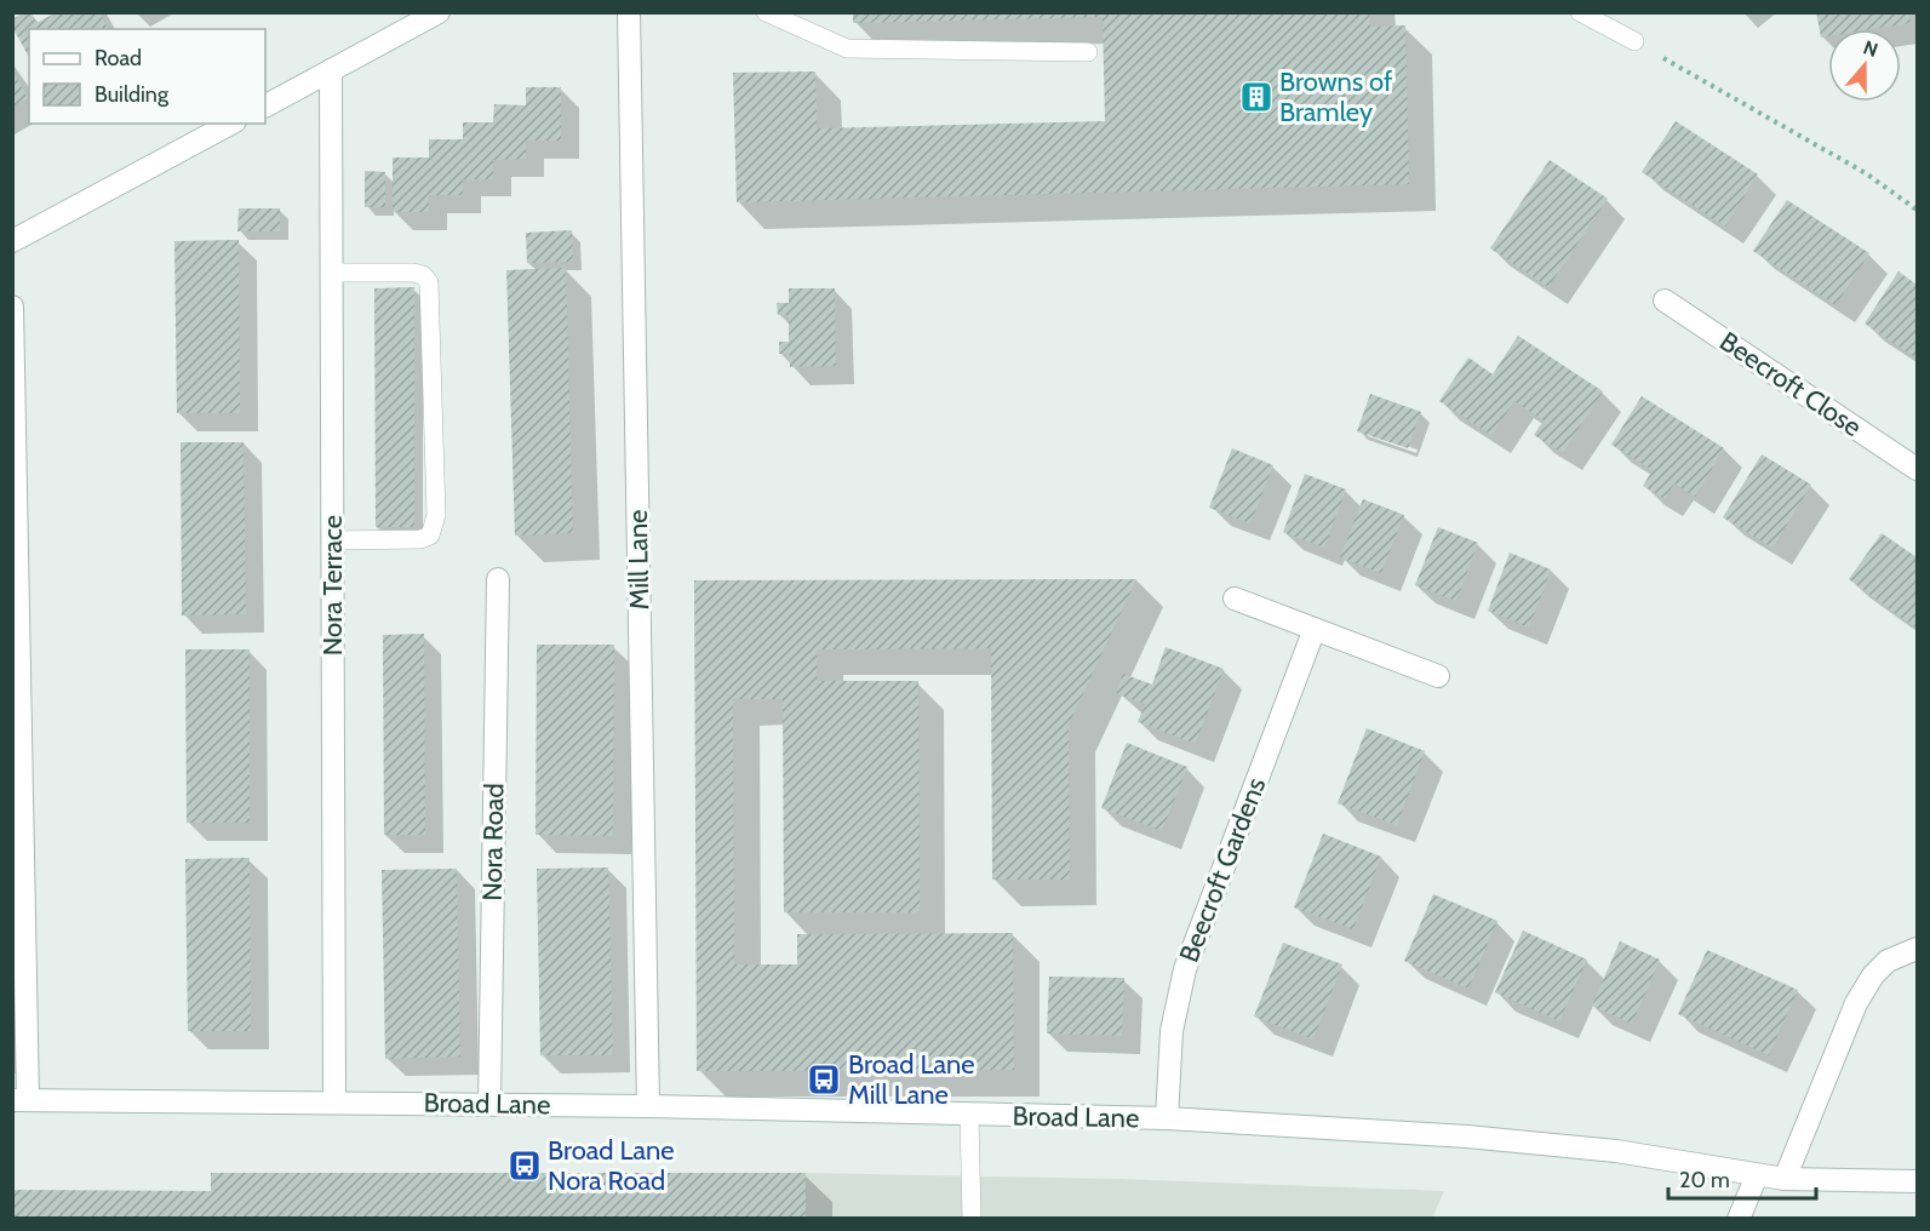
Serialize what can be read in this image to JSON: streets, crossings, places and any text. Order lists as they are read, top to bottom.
{
  "streets": {
    "street": [
      "Beecroft Close",
      "Mill Lane",
      "Nora Terrace",
      "Nora Road",
      "Beecroft Gardens",
      "Broad Lane"
    ]
  },
  "crossings": [
    ["Mill Lane", "Broad Lane"],
    ["Nora Terrace", "Broad Lane"],
    ["Nora Road", "Broad Lane"],
    ["Beecroft Gardens", "Broad Lane"]
  ],
  "places": {
    "building": ["Browns of Bramley"],
    "bus stop": ["Broad Lane Mill Lane", "Broad Lane Nora Road"]
  },
  "legend": ["Road", "Building"],
  "scale_bar": "20 m",
  "north": "top"
}
